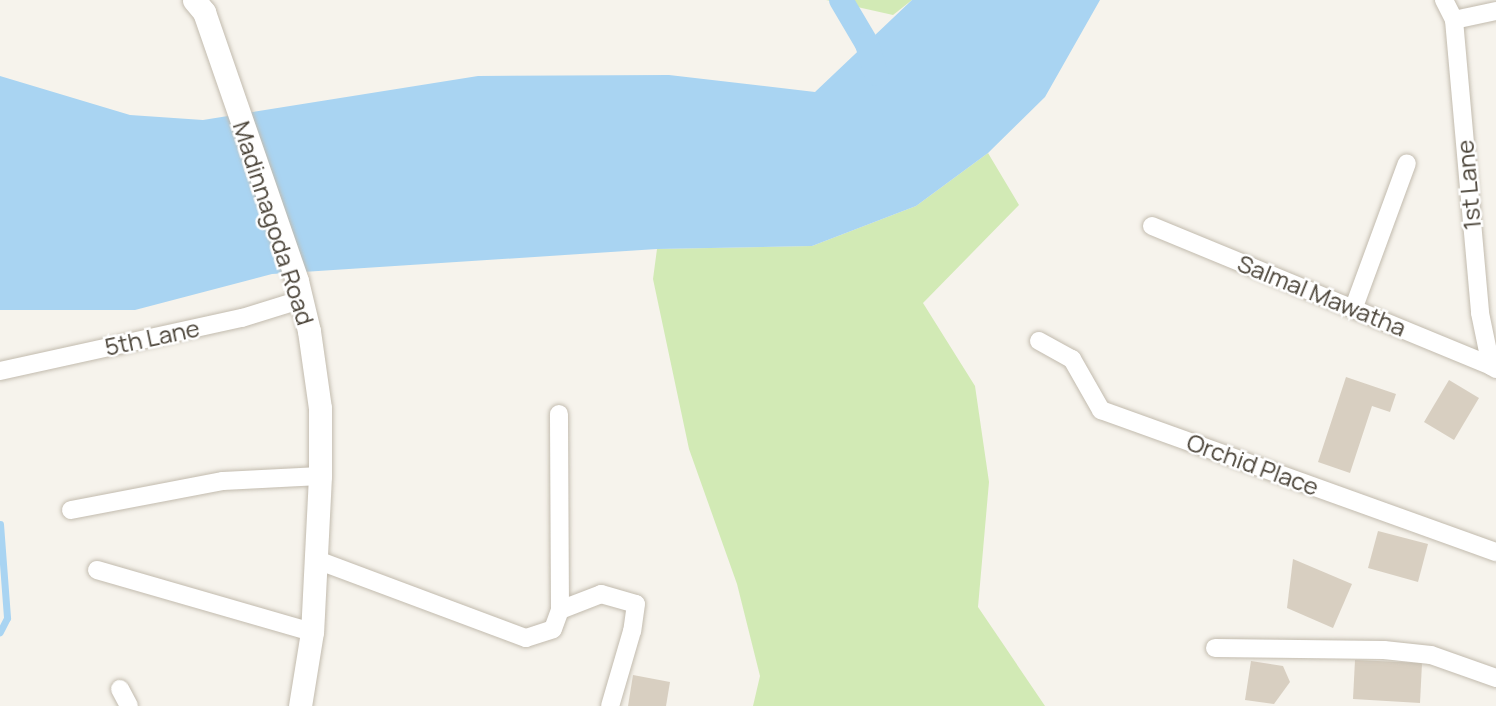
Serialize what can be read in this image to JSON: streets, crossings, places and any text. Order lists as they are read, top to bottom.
{
  "streets": {
    "street": [
      "1st Lane",
      "Madinnagoda Road",
      "Salmal Mawatha",
      "5th Lane",
      "Orchid Place"
    ]
  },
  "crossings": [
    ["1st Lane", "Salmal Mawatha"],
    ["Madinnagoda Road", "5th Lane"]
  ]
}
